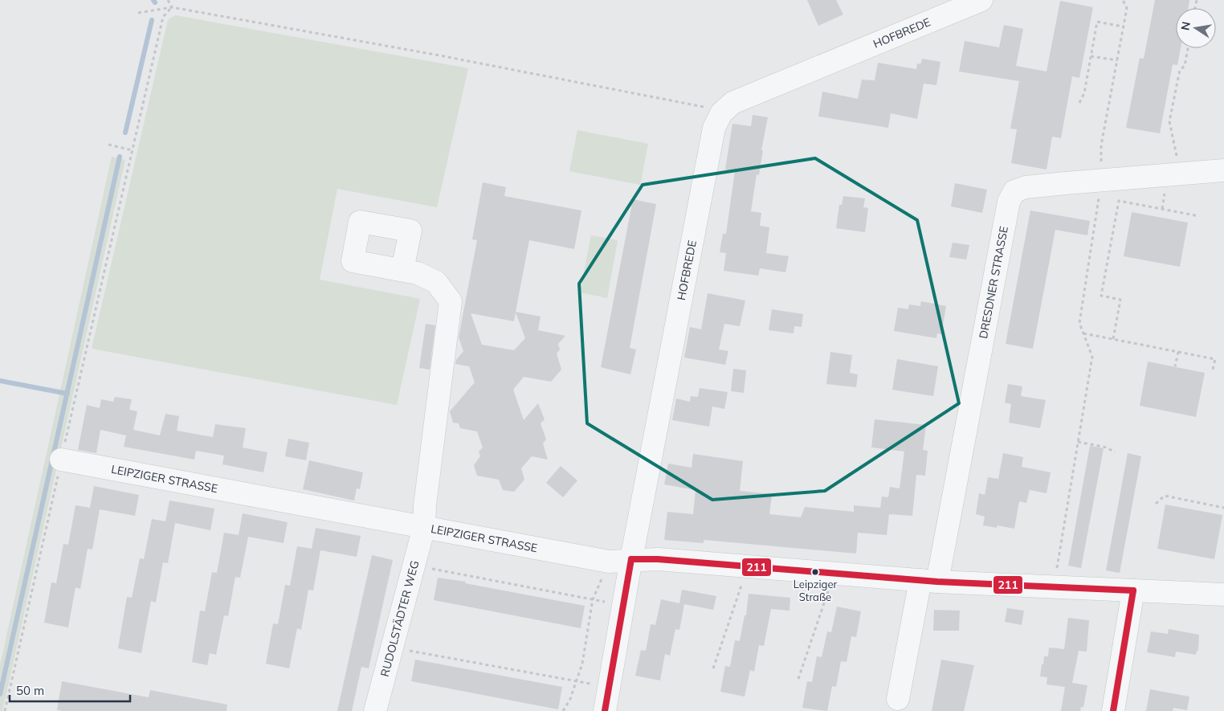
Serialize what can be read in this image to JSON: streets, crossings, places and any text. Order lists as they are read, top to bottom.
{
  "streets": {
    "street": [
      "HOFBREDE",
      "DRESDNER STRASSE",
      "LEIPZIGER STRASSE",
      "RUDOLSTÄDTER WEG"
    ]
  },
  "crossings": [
    ["HOFBREDE", "LEIPZIGER STRASSE"],
    ["DRESDNER STRASSE", "LEIPZIGER STRASSE"],
    ["LEIPZIGER STRASSE", "RUDOLSTÄDTER WEG"]
  ],
  "places": ["Leipziger Straße"],
  "lines": ["transit line 211"],
  "scale_bar": "50 m",
  "north": "left"
}
